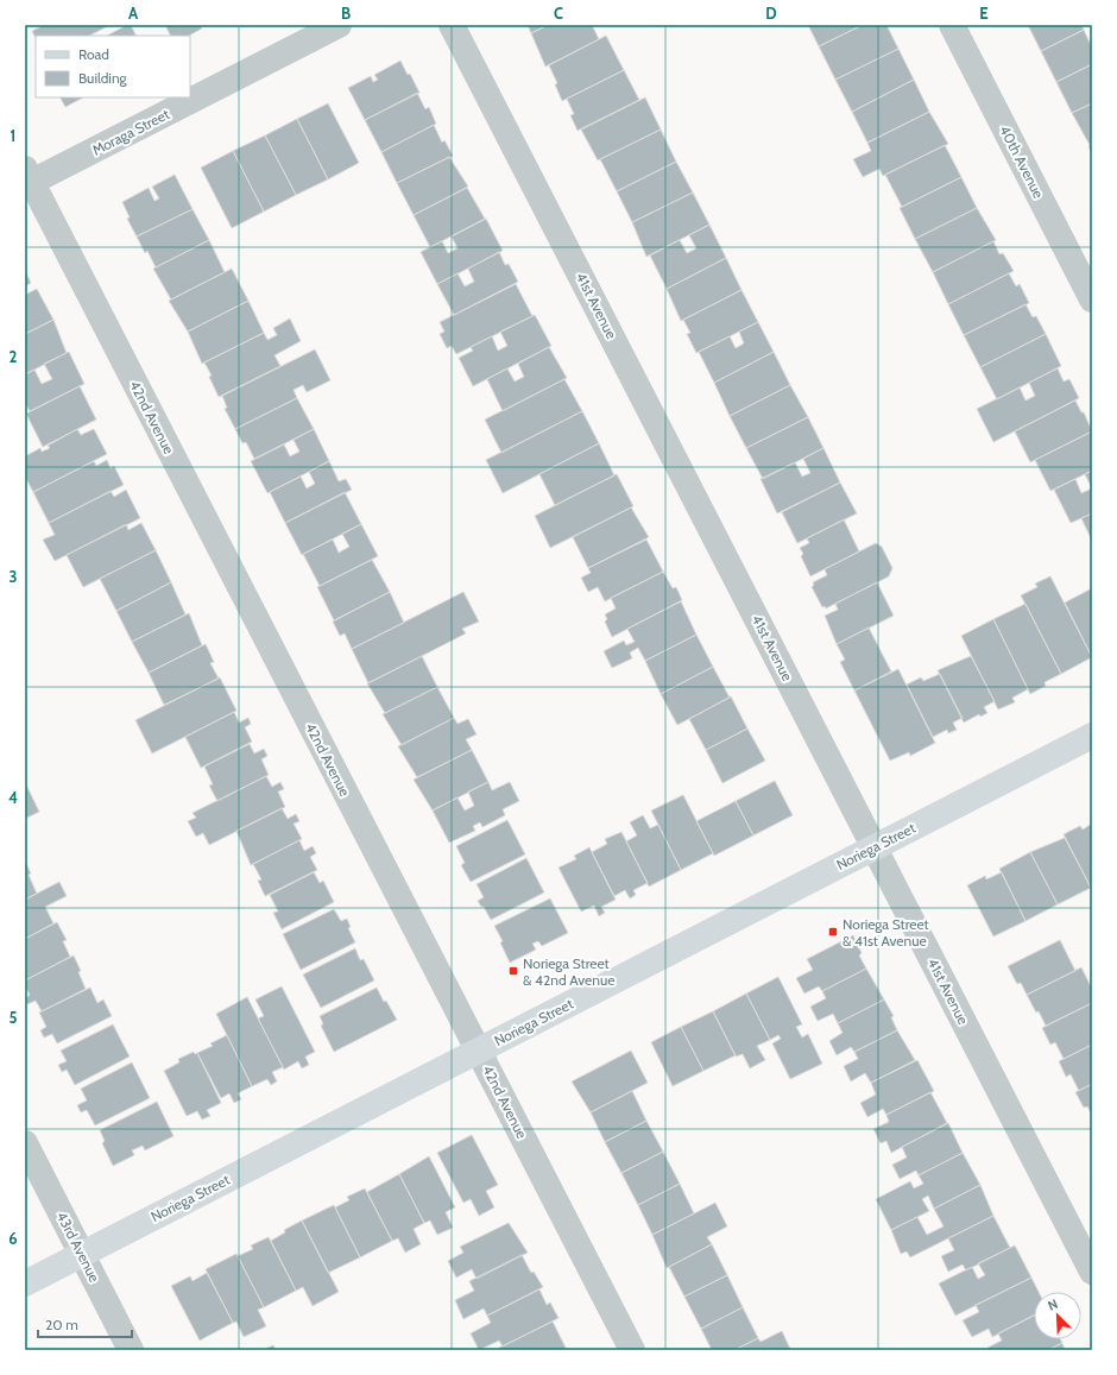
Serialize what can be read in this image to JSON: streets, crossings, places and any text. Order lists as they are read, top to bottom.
{
  "streets": {
    "street": [
      "Moraga Street",
      "40th Avenue",
      "41st Avenue",
      "42nd Avenue",
      "Noriega Street",
      "43rd Avenue"
    ]
  },
  "crossings": [
    ["Moraga Street", "42nd Avenue"],
    ["41st Avenue", "Noriega Street"],
    ["42nd Avenue", "Noriega Street"],
    ["Noriega Street", "43rd Avenue"]
  ],
  "places": {
    "transit": ["Noriega Street & 41st Avenue", "Noriega Street & 42nd Avenue"]
  },
  "legend": ["Road", "Building"],
  "scale_bar": "20 m",
  "north": "top left",
  "grid": {
    "columns": [
      "A",
      "B",
      "C",
      "D",
      "E"
    ],
    "rows": [
      "1",
      "2",
      "3",
      "4",
      "5",
      "6"
    ]
  }
}
